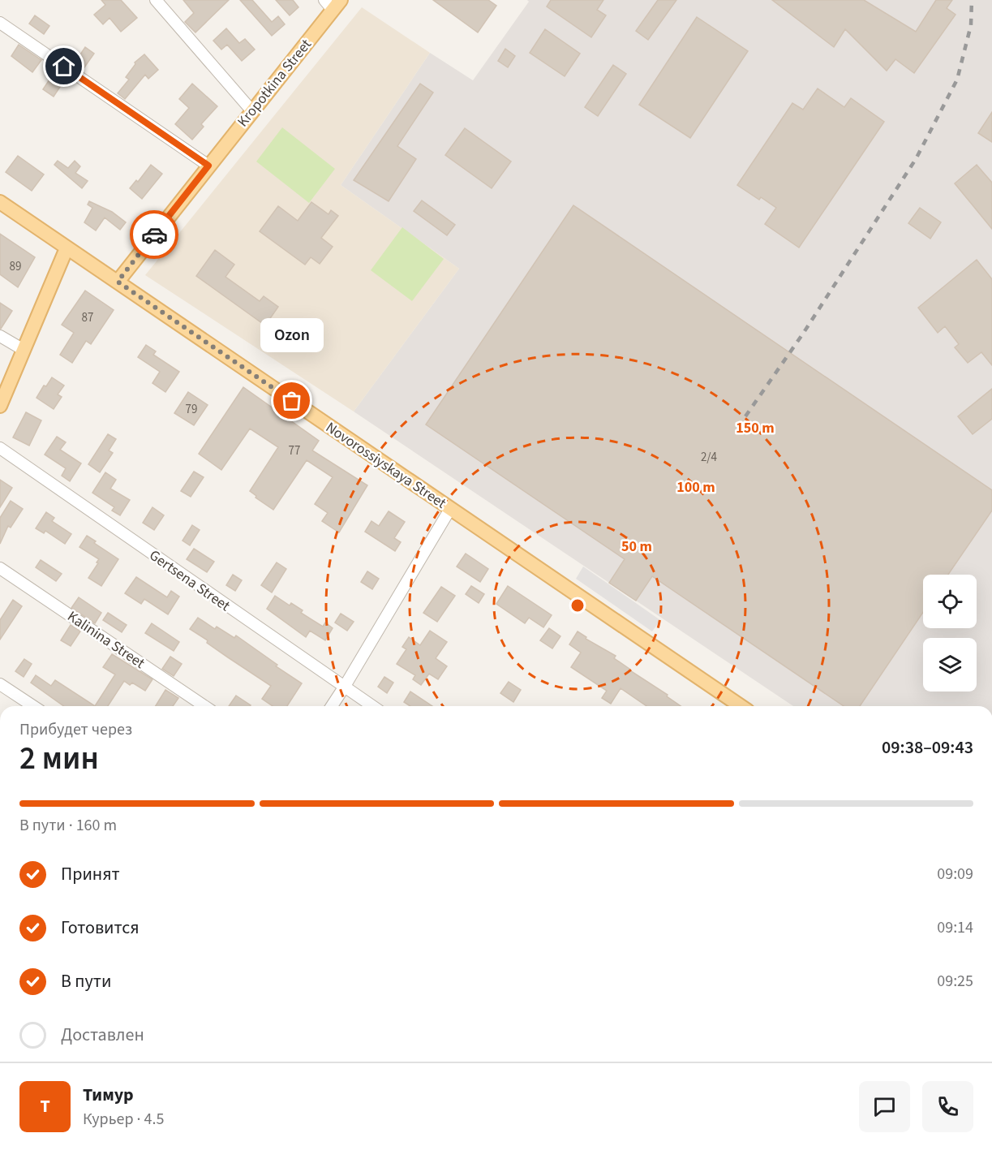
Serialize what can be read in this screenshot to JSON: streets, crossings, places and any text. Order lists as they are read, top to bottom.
{
  "streets": {
    "main road": ["Kropotkina Street", "Novorossiyskaya Street"],
    "street": ["Gertsena Street", "Kalinina Street"]
  },
  "crossings": [
    ["Kropotkina Street", "Novorossiyskaya Street"]
  ],
  "places": ["Ozon"],
  "house_numbers": [
    "89",
    "87",
    "79",
    "77",
    "2/4"
  ],
  "page": {
    "bubble": "Ozon",
    "heading": ["2 мин", "Прибудет через", "09:38–09:43"],
    "panel": ["Тимур", "Курьер · 4.5"],
    "bar": "В пути · 160 m",
    "list": [
      ["Принят", "09:09"],
      ["Готовится", "09:14"],
      ["В пути", "09:25"],
      "Доставлен"
    ],
    "round": "Т"
  },
  "rings": ["150 m", "100 m", "50 m"]
}
